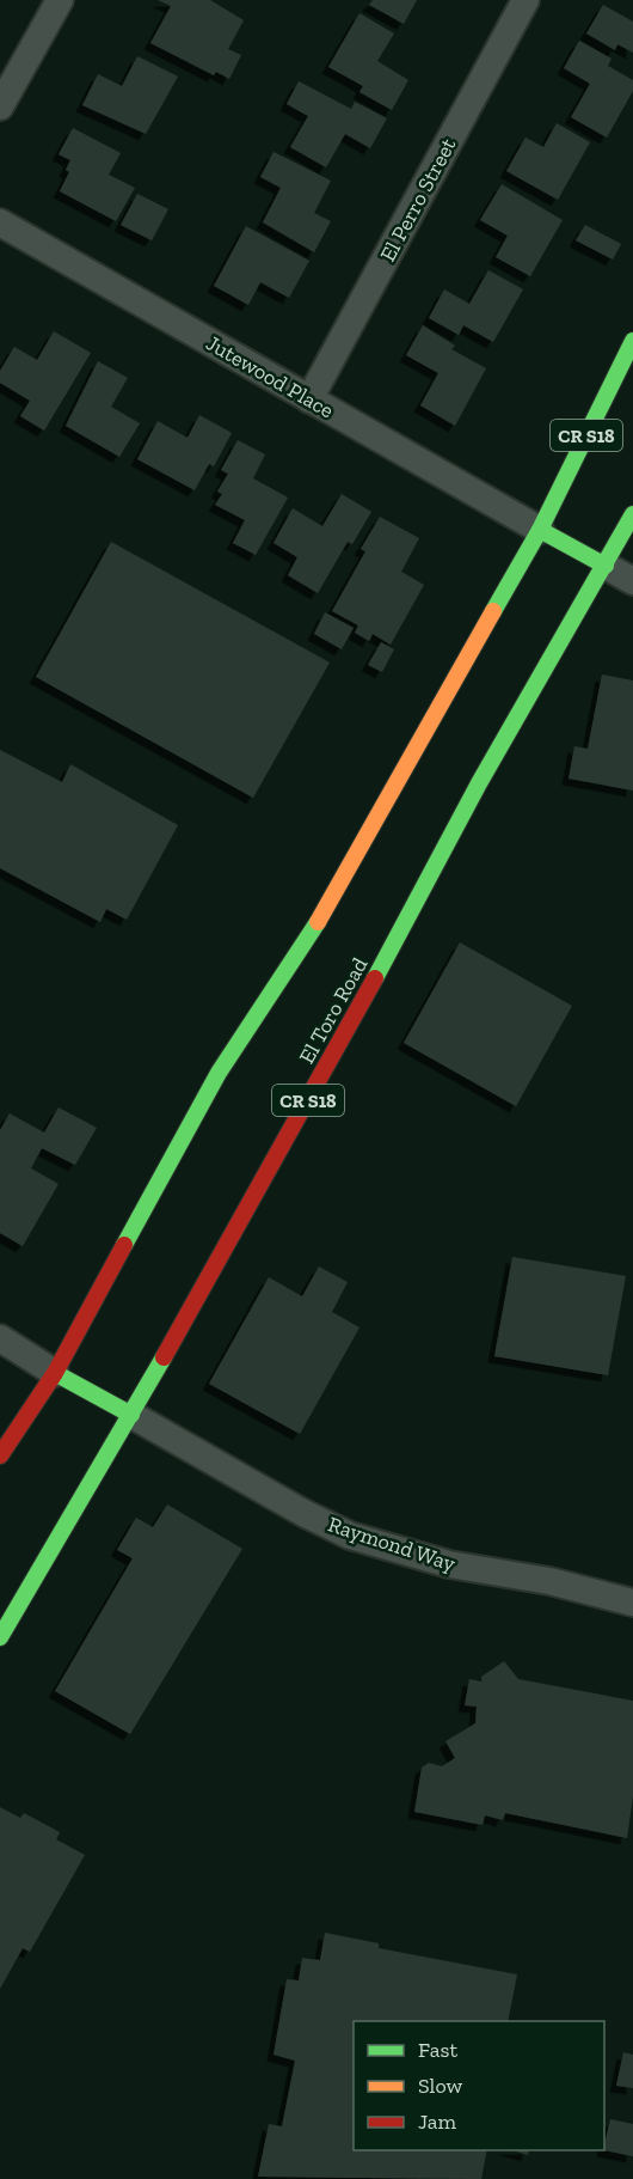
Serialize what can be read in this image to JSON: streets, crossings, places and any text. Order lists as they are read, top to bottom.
{
  "streets": {
    "main road": ["CR S18", "El Toro Road"],
    "street": ["El Perro Street", "Jutewood Place", "Raymond Way"]
  },
  "crossings": [
    ["El Perro Street", "Jutewood Place"],
    ["Jutewood Place", "CR S18"],
    ["El Toro Road", "Raymond Way"]
  ],
  "legend": ["Fast", "Slow", "Jam"]
}
